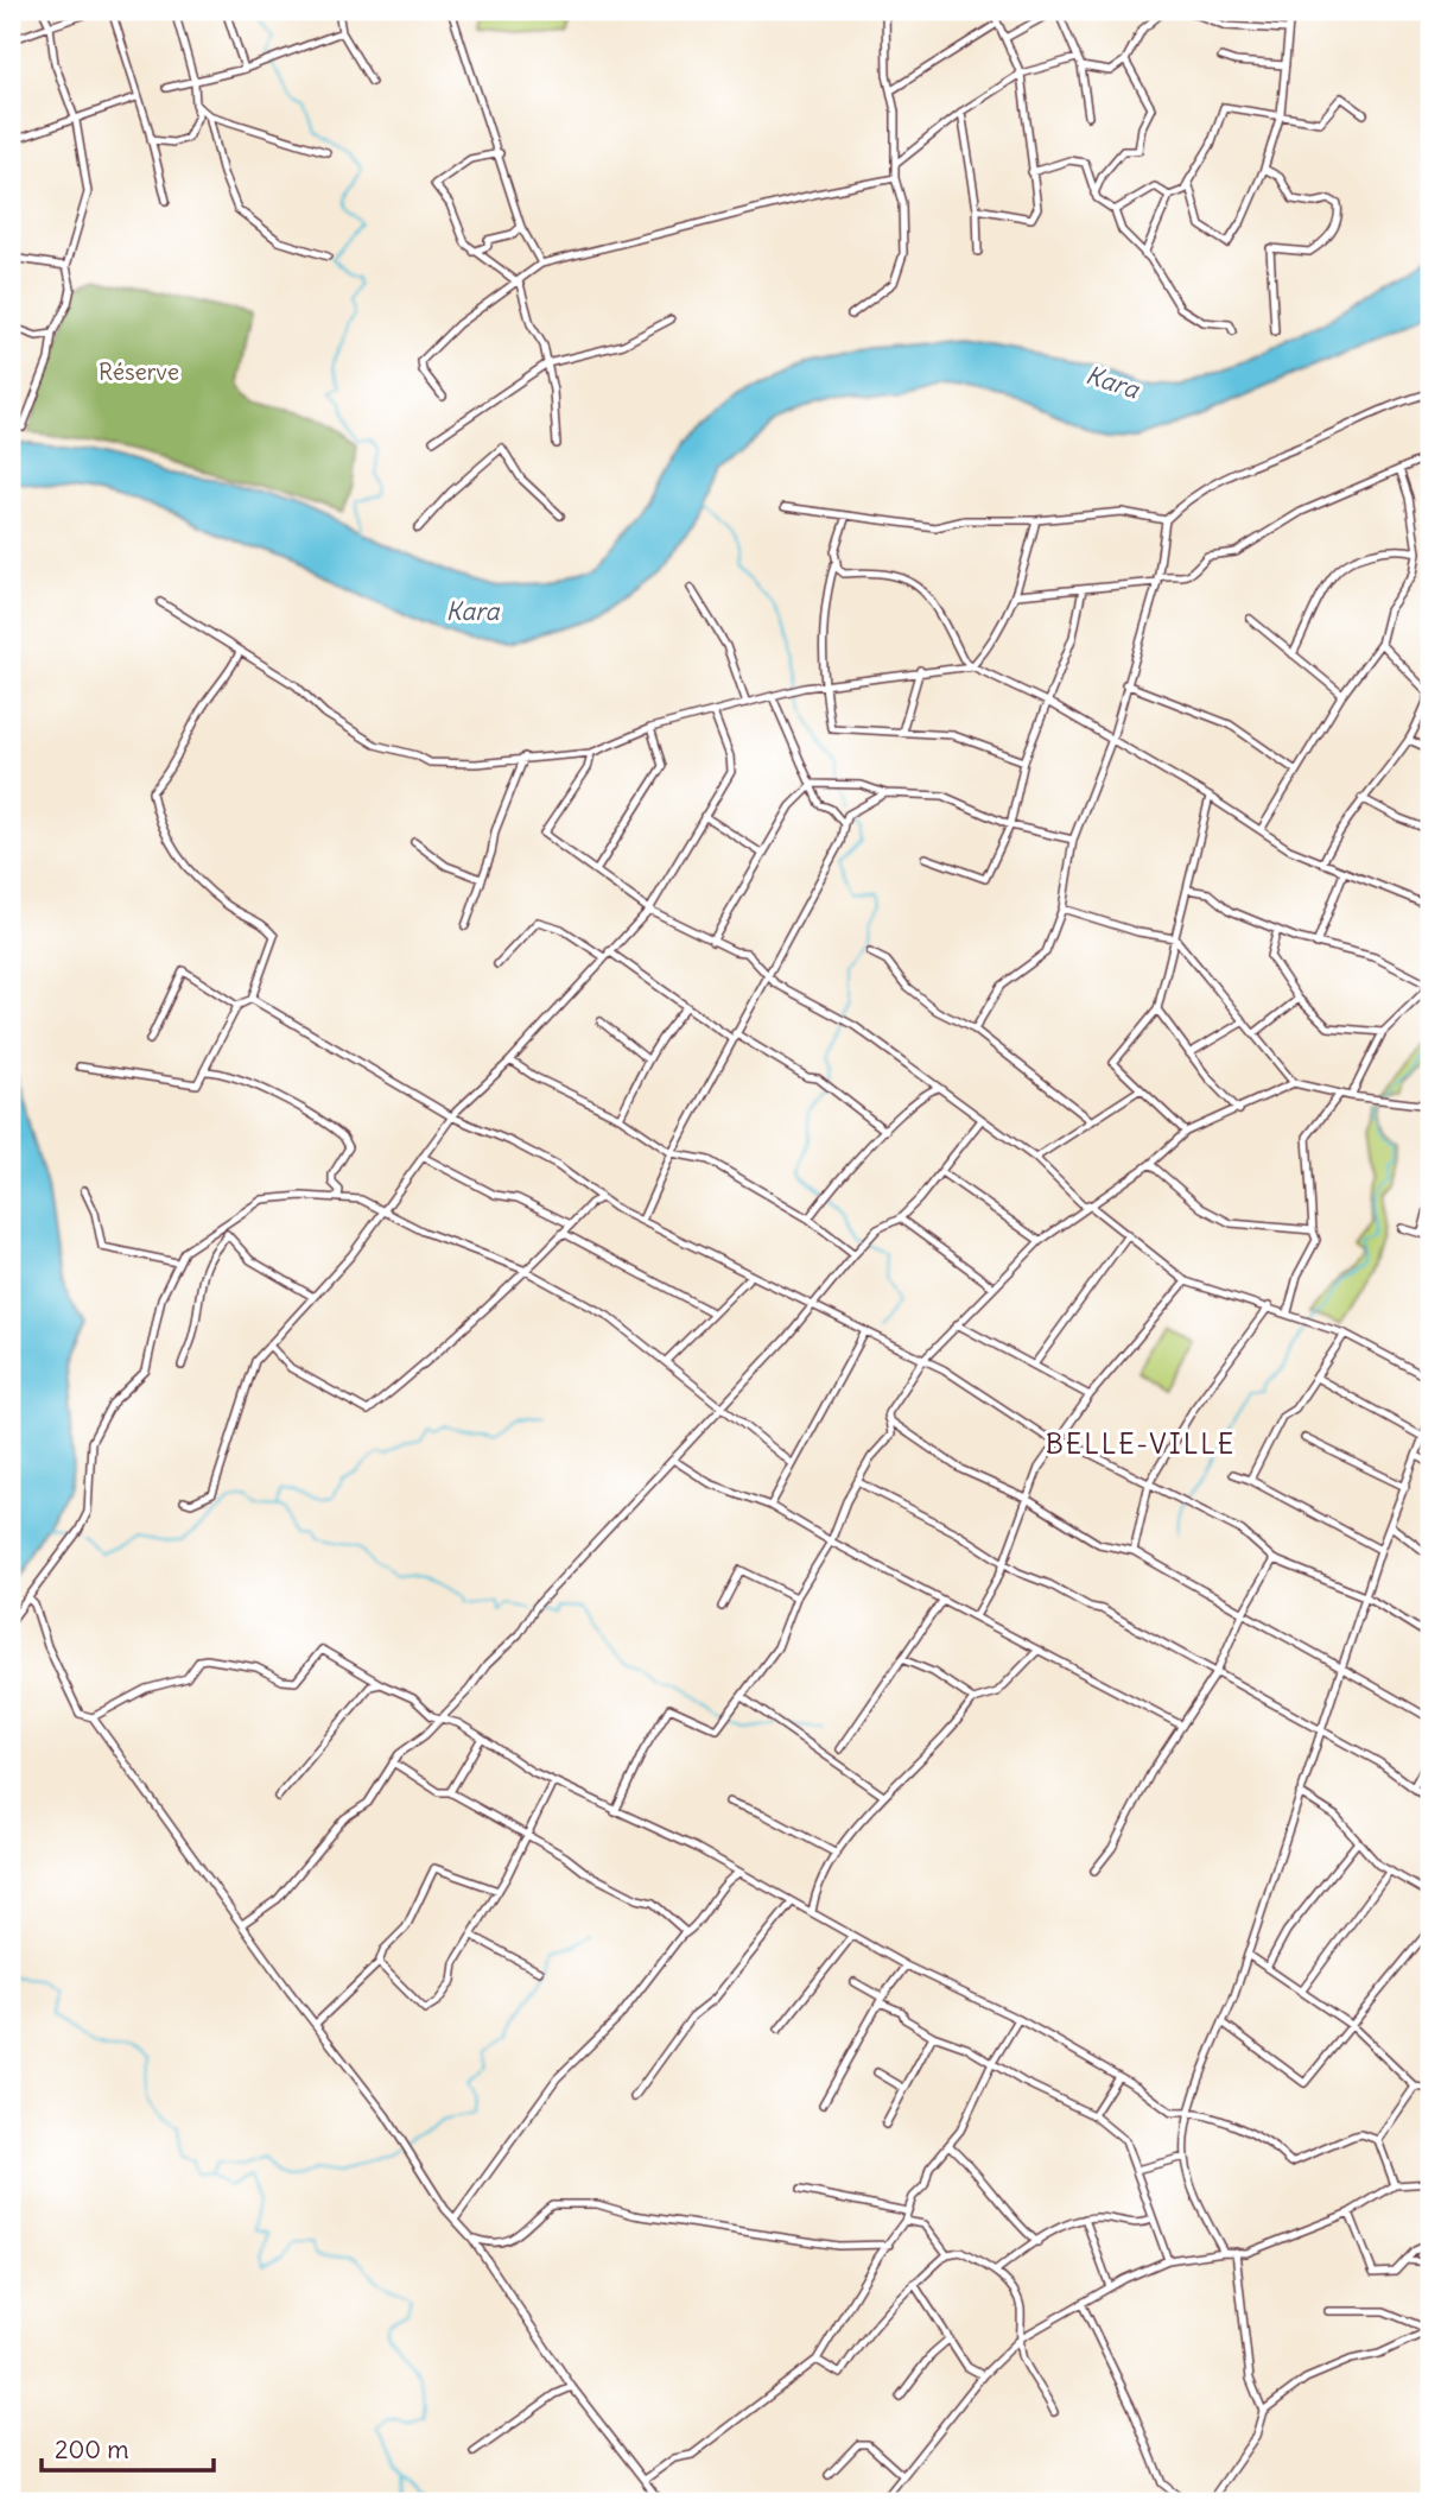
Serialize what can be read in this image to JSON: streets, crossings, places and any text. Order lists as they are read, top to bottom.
{
  "districts": ["BELLE-VILLE"],
  "water": ["Kara"],
  "parks": ["Réserve"],
  "scale_bar": "200 m"
}
